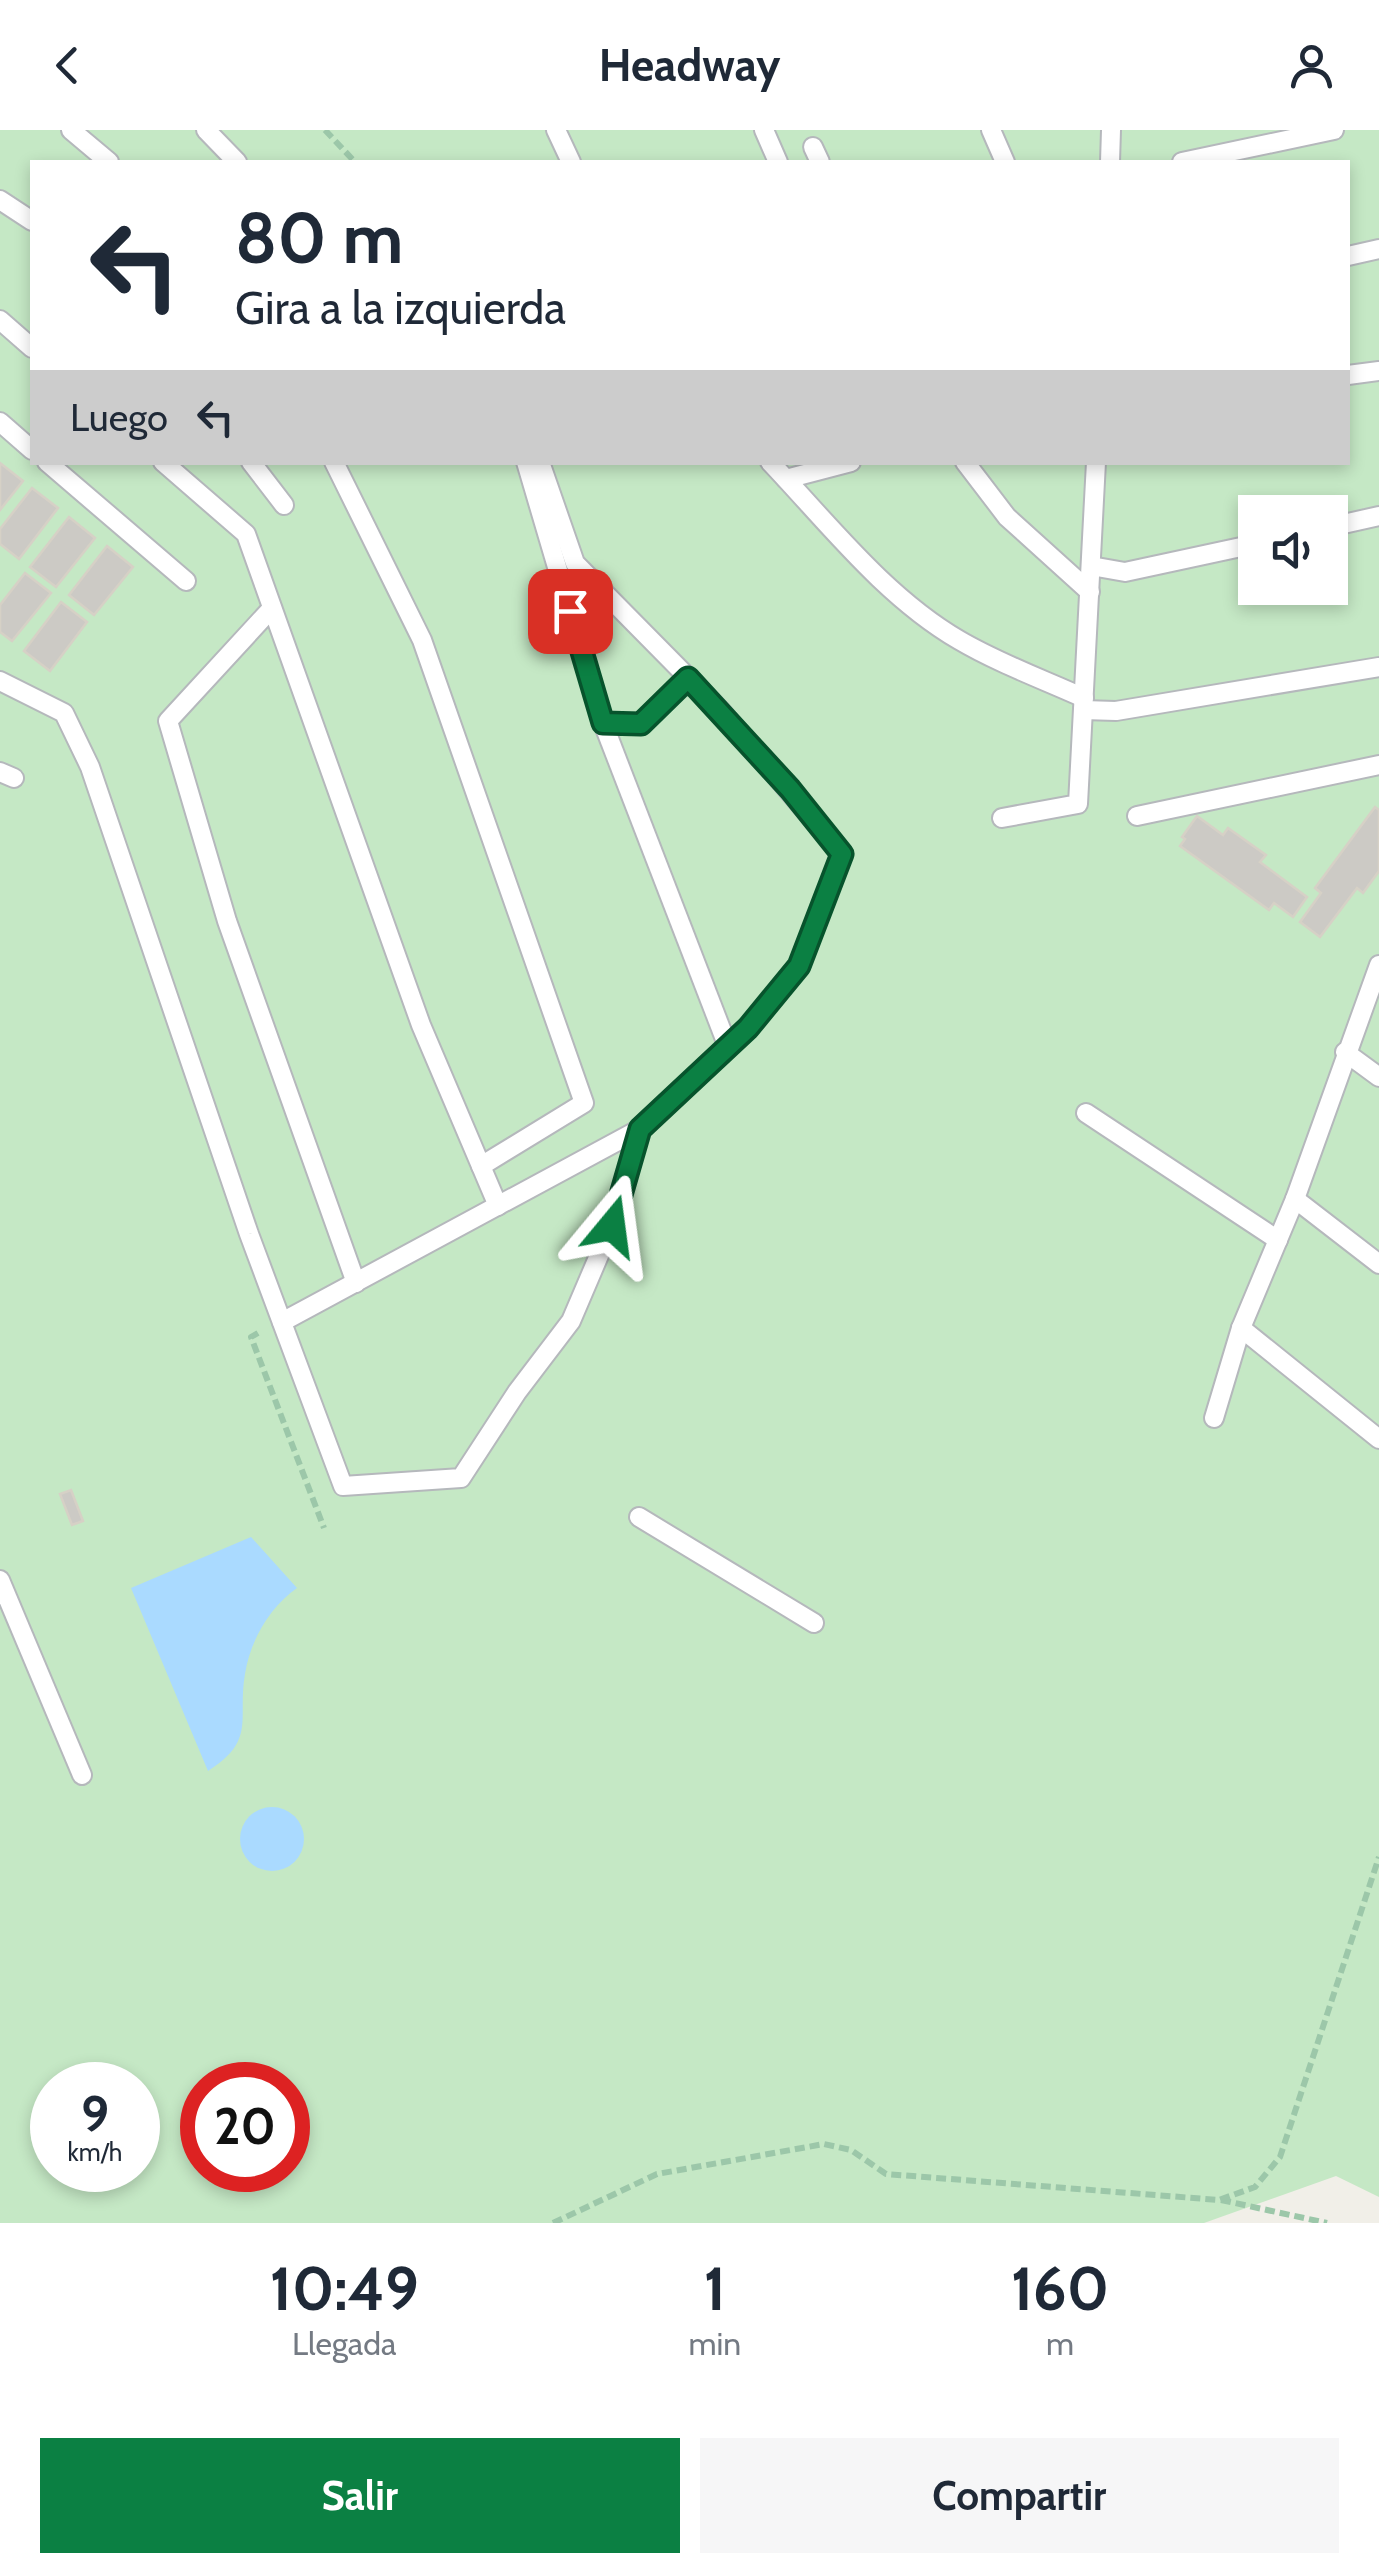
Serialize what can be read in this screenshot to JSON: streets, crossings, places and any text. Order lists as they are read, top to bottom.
{
  "page": {
    "header": "Headway",
    "turn": ["80 m", "Gira a la izquierda"],
    "then": "Luego",
    "speed": "9 km/h",
    "limit": "20",
    "eta": [
      "10:49",
      "Llegada",
      "1",
      "min",
      "160",
      "m"
    ],
    "buttons": ["Salir", "Compartir"]
  }
}
